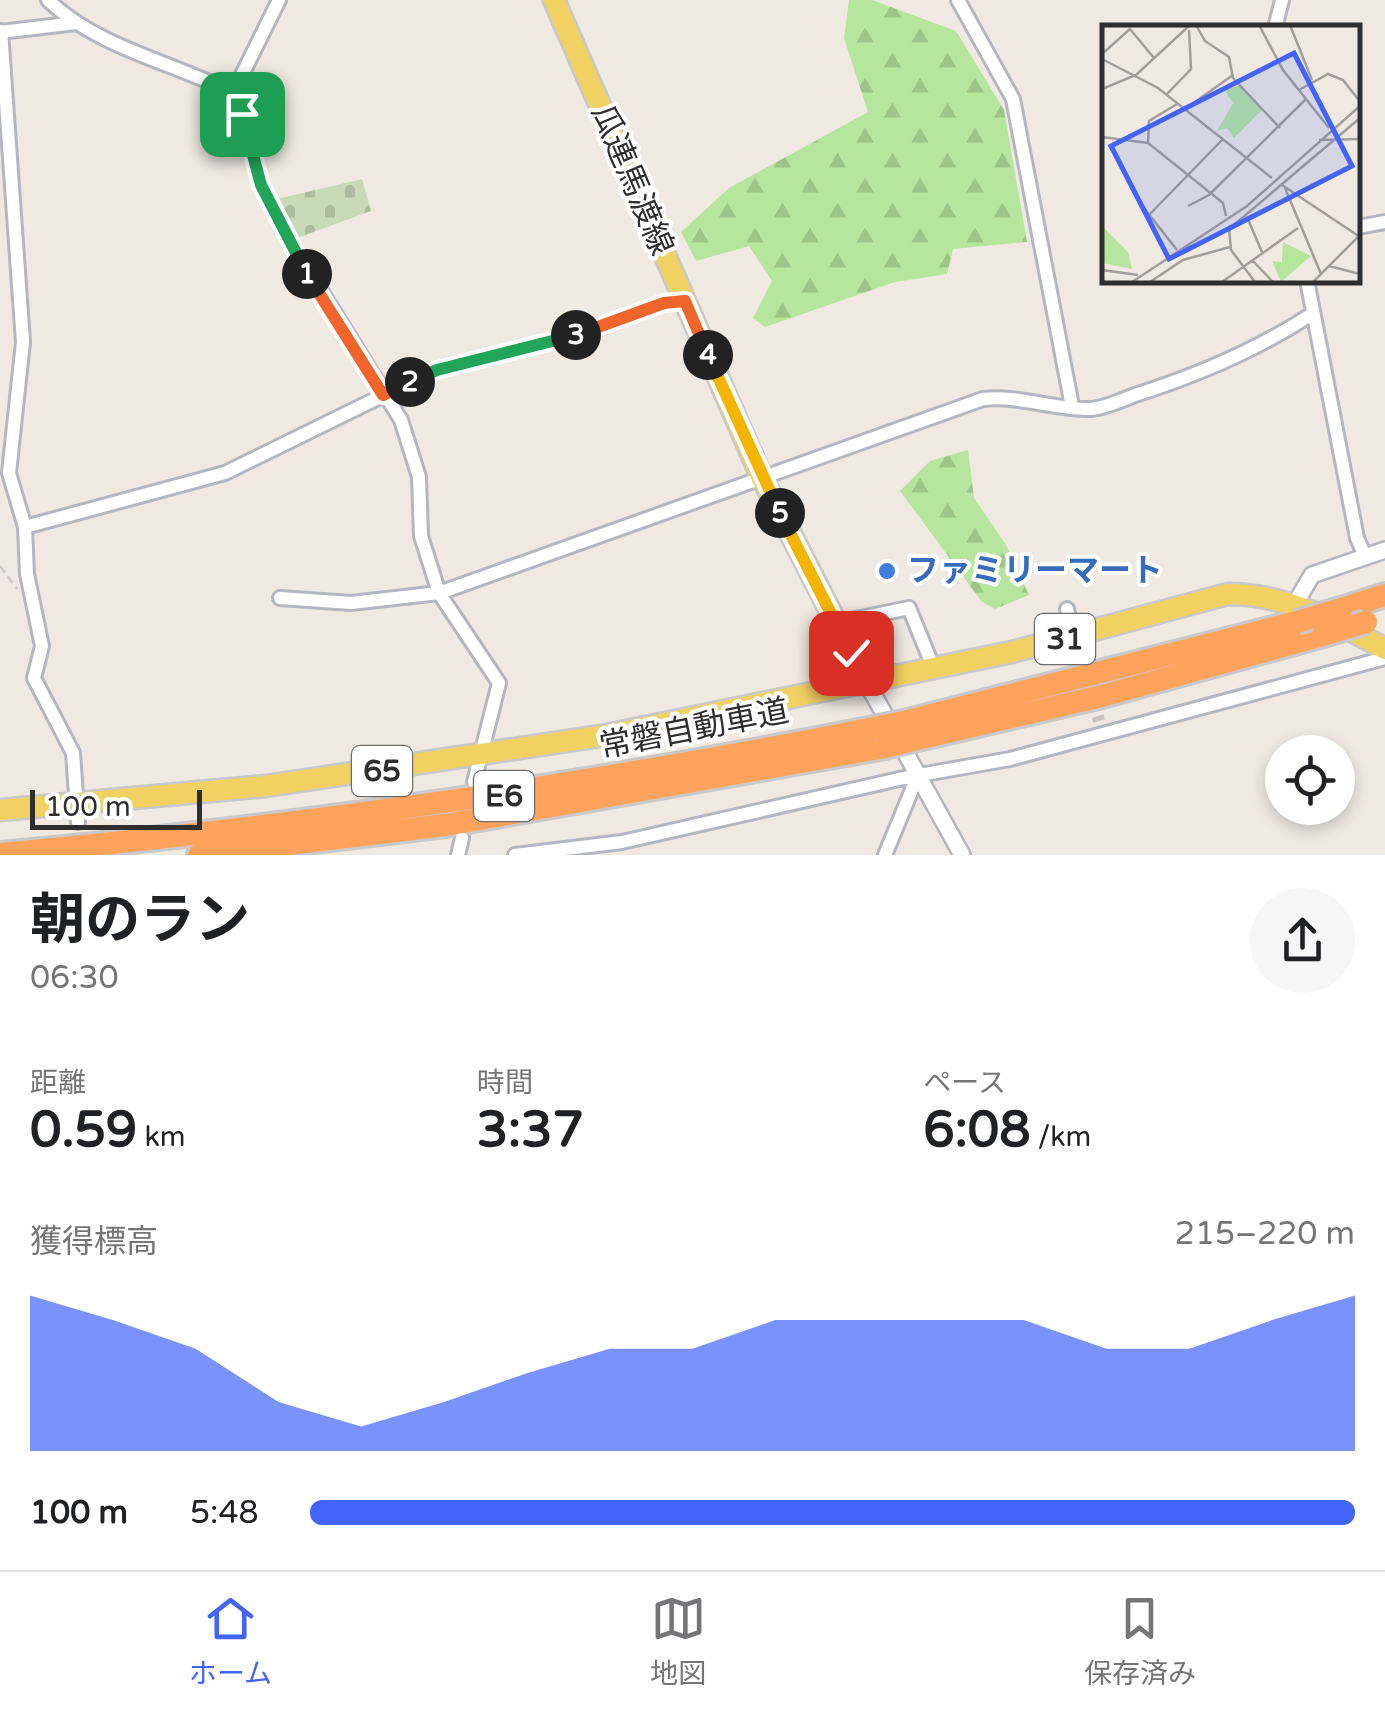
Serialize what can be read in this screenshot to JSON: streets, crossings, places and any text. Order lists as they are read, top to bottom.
{
  "streets": {
    "highway": ["常磐自動車道", "E6"],
    "main road": ["瓜連馬渡線", "31", "65"]
  },
  "crossings": [
    ["瓜連馬渡線", "31"],
    ["瓜連馬渡線", "65"],
    ["31", "常磐自動車道"],
    ["31", "65"]
  ],
  "places": ["ファミリーマート"],
  "scale_bar": "100 m",
  "page": {
    "pins": [
      "1",
      "3",
      "4",
      "2",
      "5"
    ],
    "scale": "100 m",
    "heading": ["朝のラン", "06:30"],
    "stats": [
      ["距離", "0.59 km"],
      ["時間", "3:37"],
      ["ペース", "6:08 /km"]
    ],
    "chart": ["獲得標高", "215–220 m"],
    "list": [
      {
        "name": "100 m",
        "note": "5:48"
      }
    ],
    "tabs": ["ホーム", "地図", "保存済み"]
  }
}
